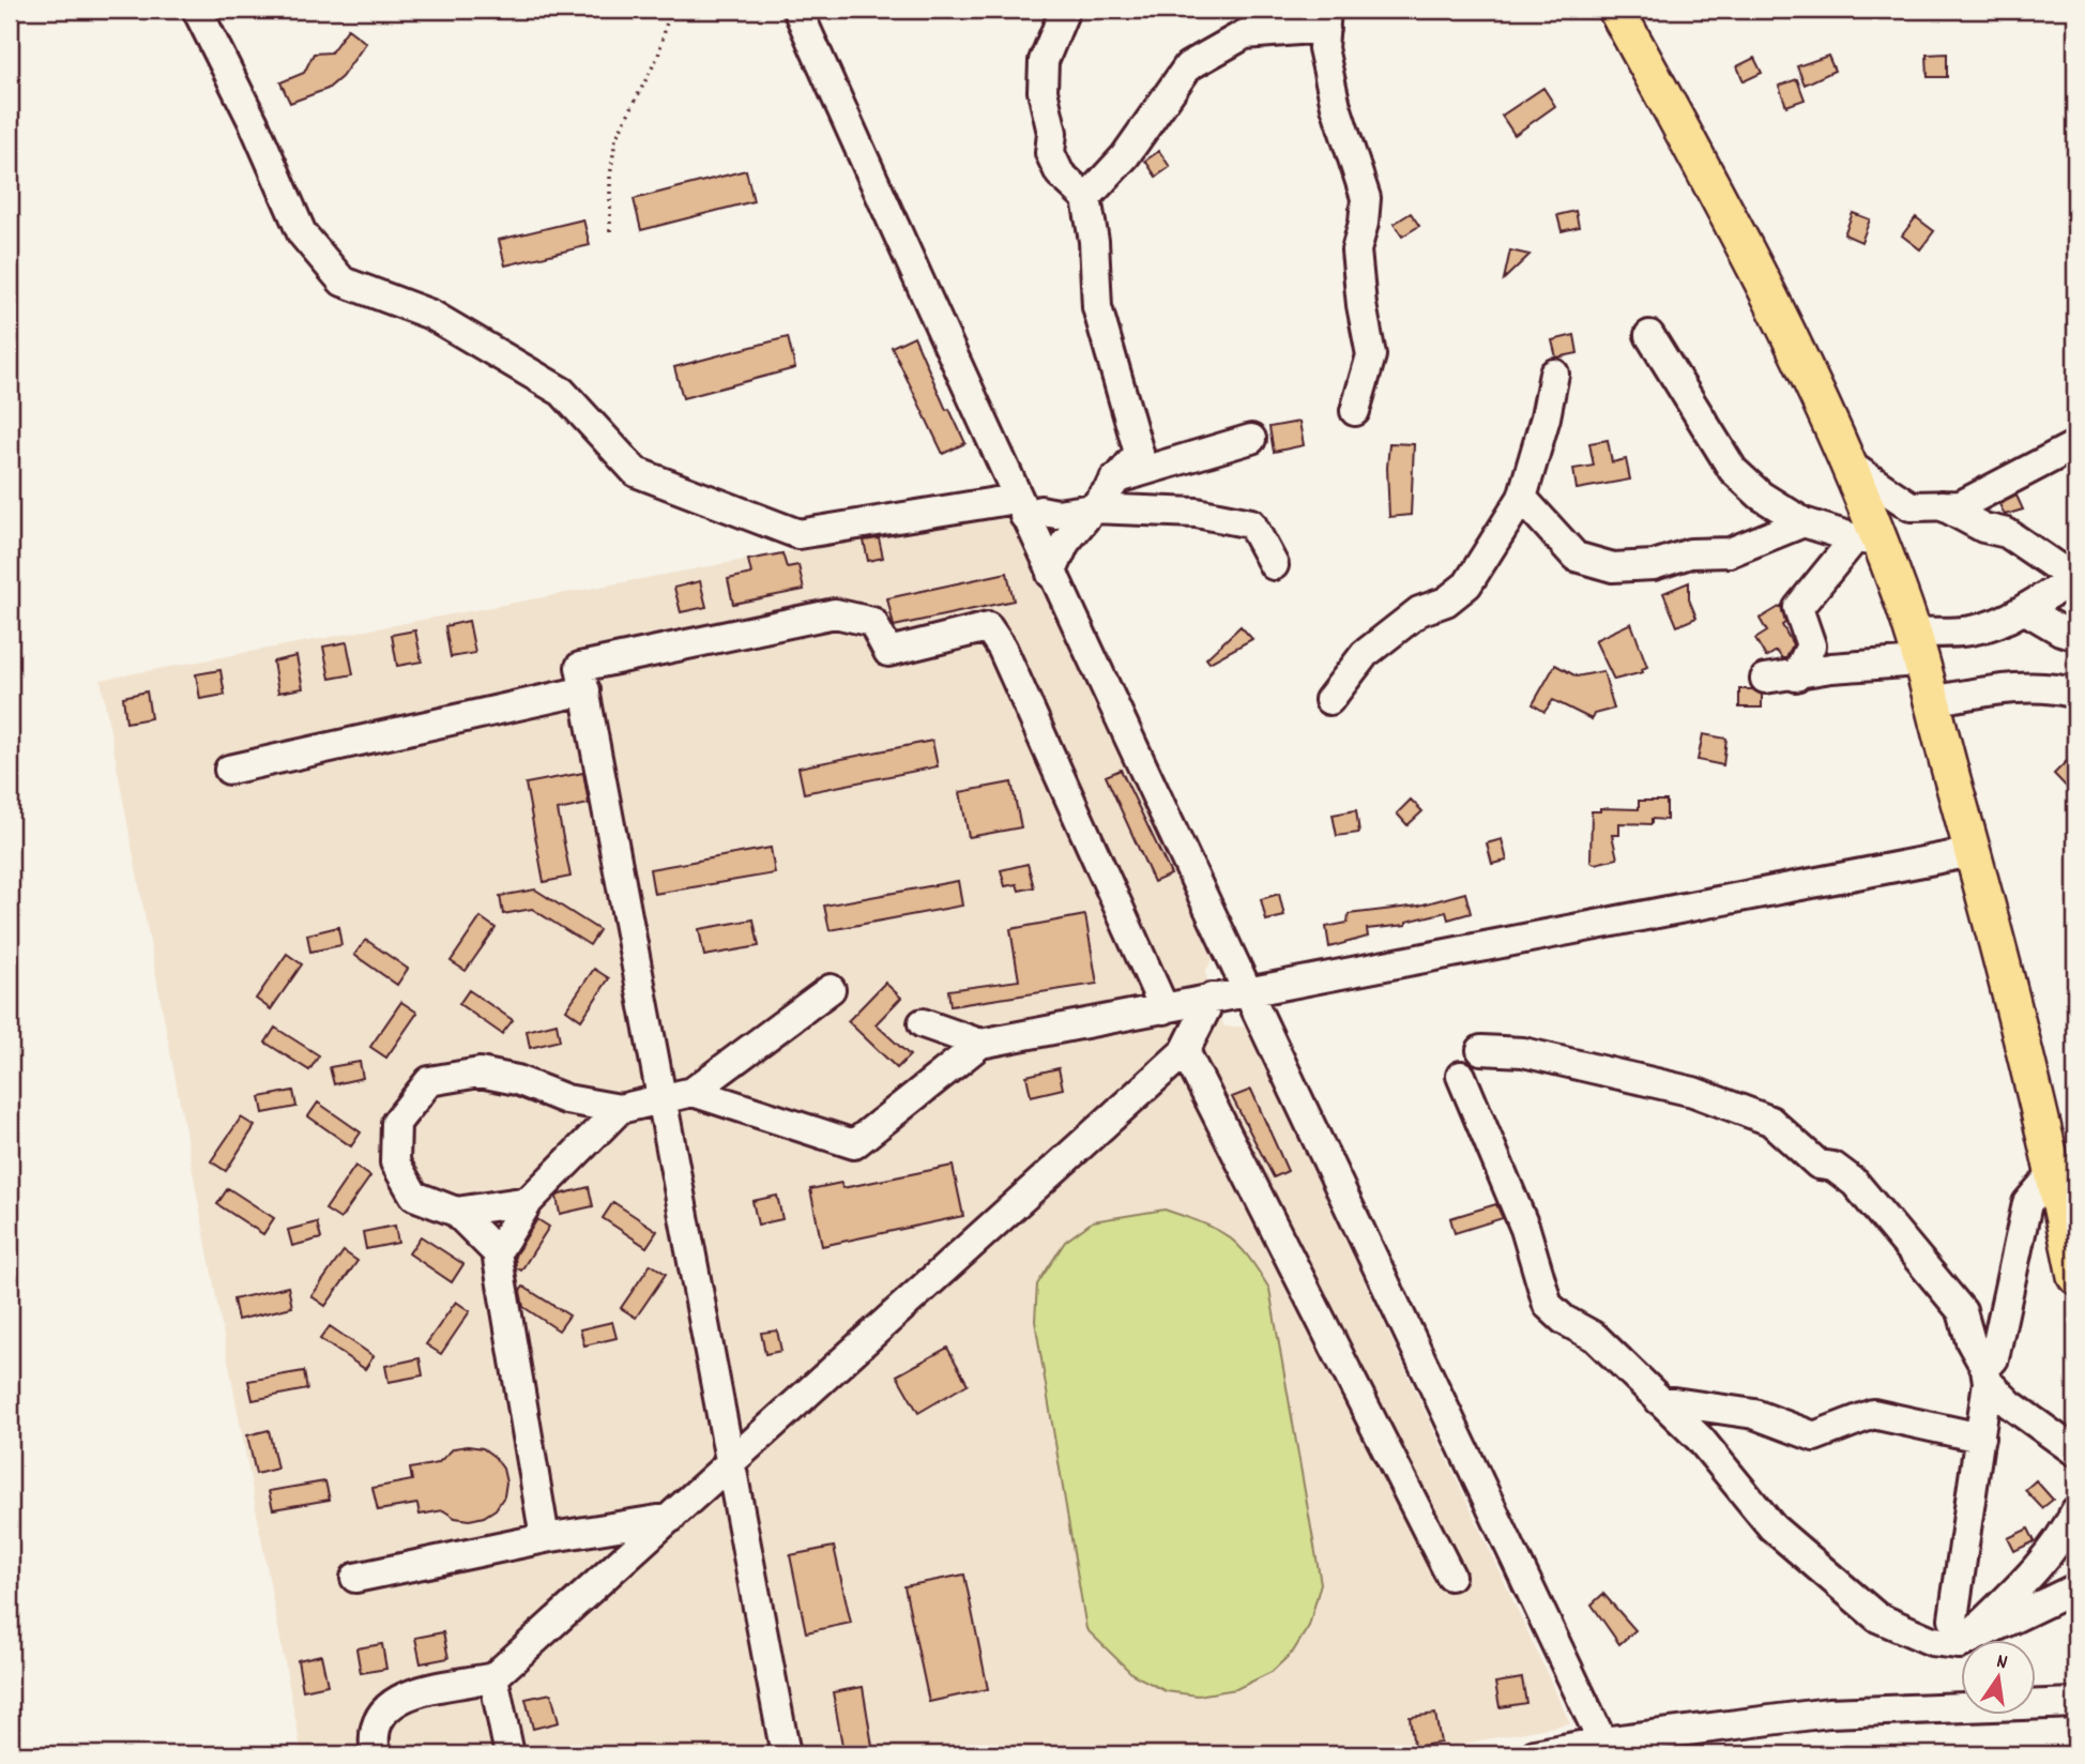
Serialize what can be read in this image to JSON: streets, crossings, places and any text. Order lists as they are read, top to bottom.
{
  "north": "top"
}
